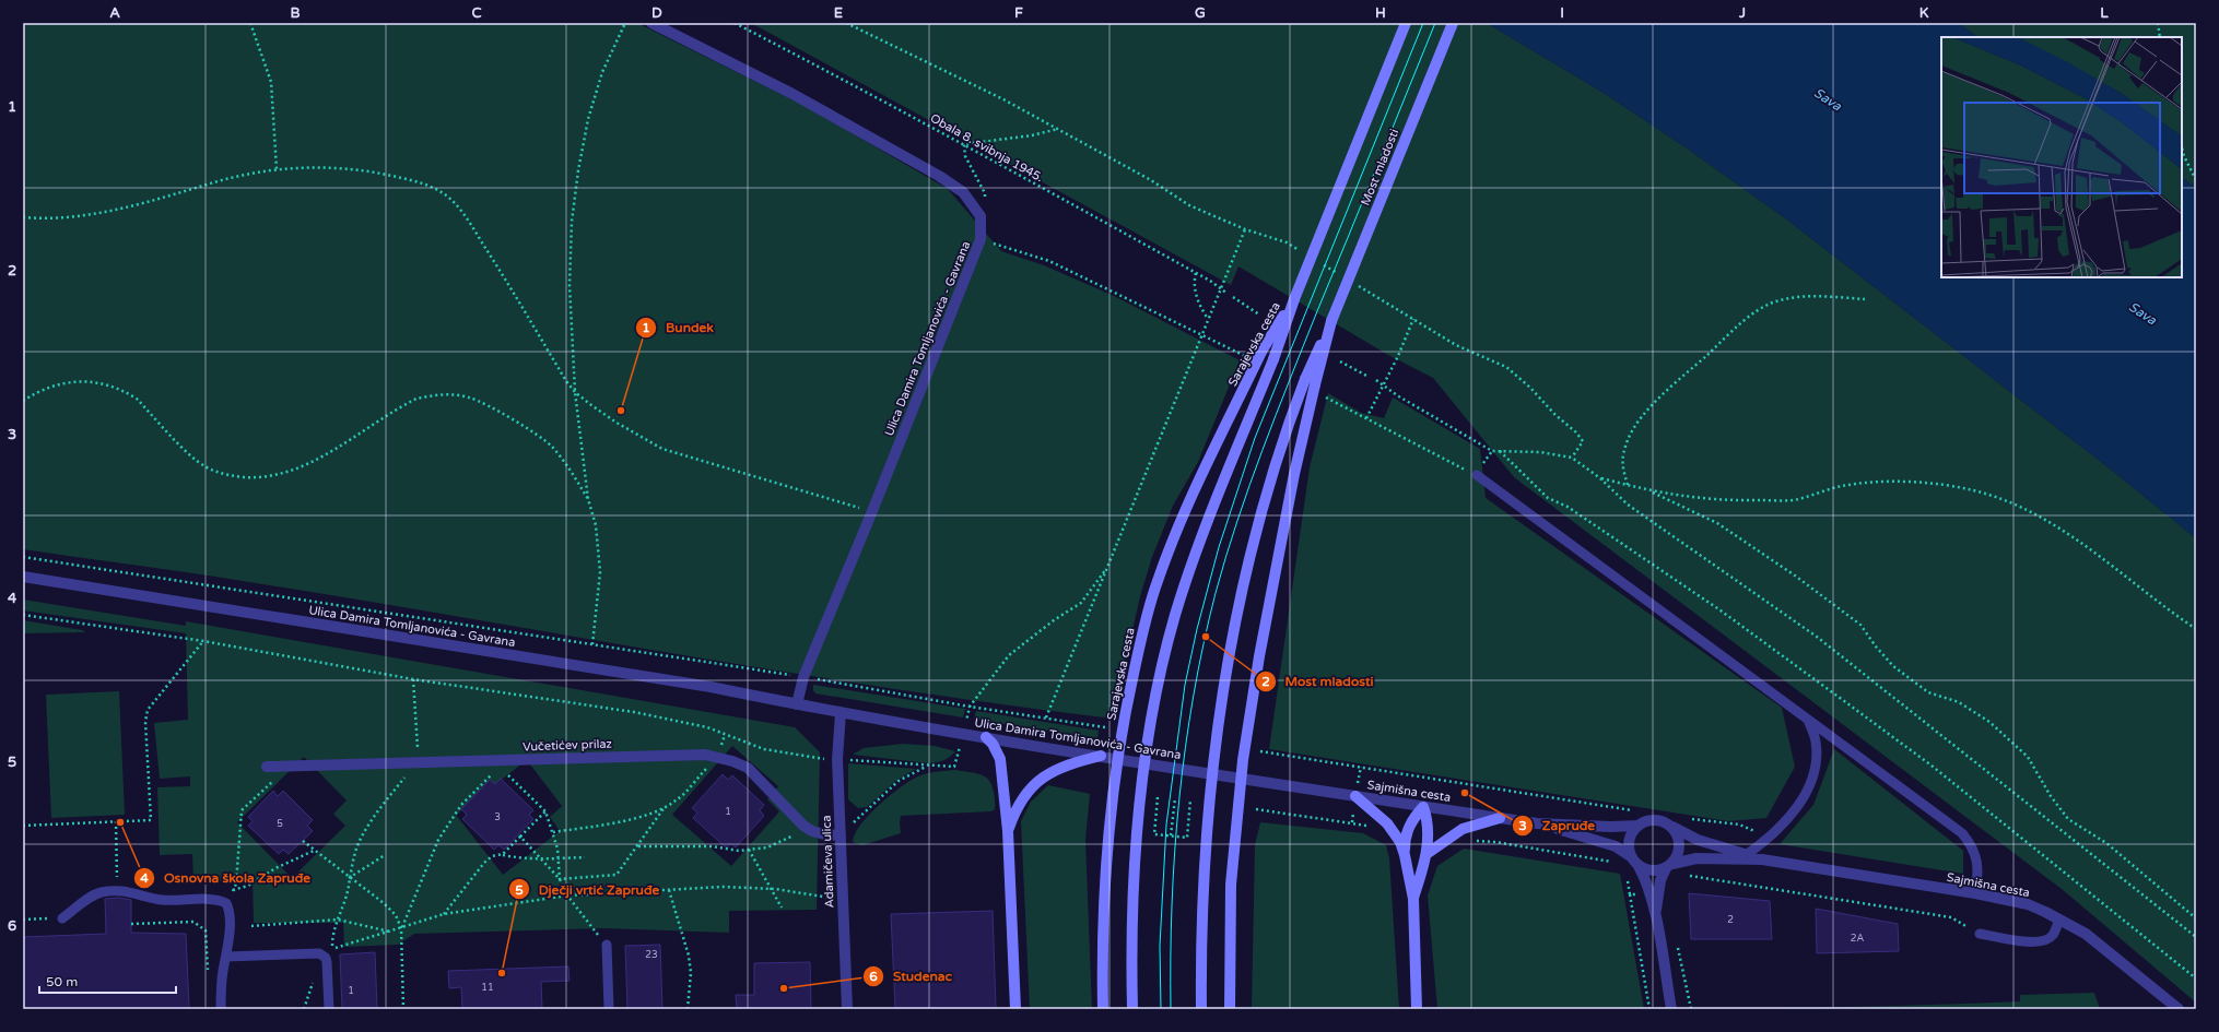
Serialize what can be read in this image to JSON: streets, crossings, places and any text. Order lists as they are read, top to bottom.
{
  "streets": {
    "main road": ["Most mladosti", "Sarajevska cesta"],
    "street": [
      "Ulica Damira Tomljanovića - Gavrana",
      "Vučetićev prilaz",
      "Sajmišna cesta",
      "Adamičeva ulica"
    ],
    "path": ["Obala 8. svibnja 1945."]
  },
  "crossings": [
    ["Ulica Damira Tomljanovića - Gavrana", "Sajmišna cesta"],
    ["Ulica Damira Tomljanovića - Gavrana", "Adamičeva ulica"],
    ["Vučetićev prilaz", "Adamičeva ulica"]
  ],
  "water": ["Sava"],
  "places": [
    "Bundek",
    "Most mladosti",
    "Zapruđe",
    "Osnovna škola Zapruđe",
    "Dječji vrtić Zapruđe",
    "Studenac"
  ],
  "house_numbers": [
    "1",
    "3",
    "5",
    "2",
    "2A",
    "23",
    "11",
    "1"
  ],
  "scale_bar": "50 m",
  "grid": {
    "columns": [
      "A",
      "B",
      "C",
      "D",
      "E",
      "F",
      "G",
      "H",
      "I",
      "J",
      "K",
      "L"
    ],
    "rows": [
      "1",
      "2",
      "3",
      "4",
      "5",
      "6"
    ]
  }
}
